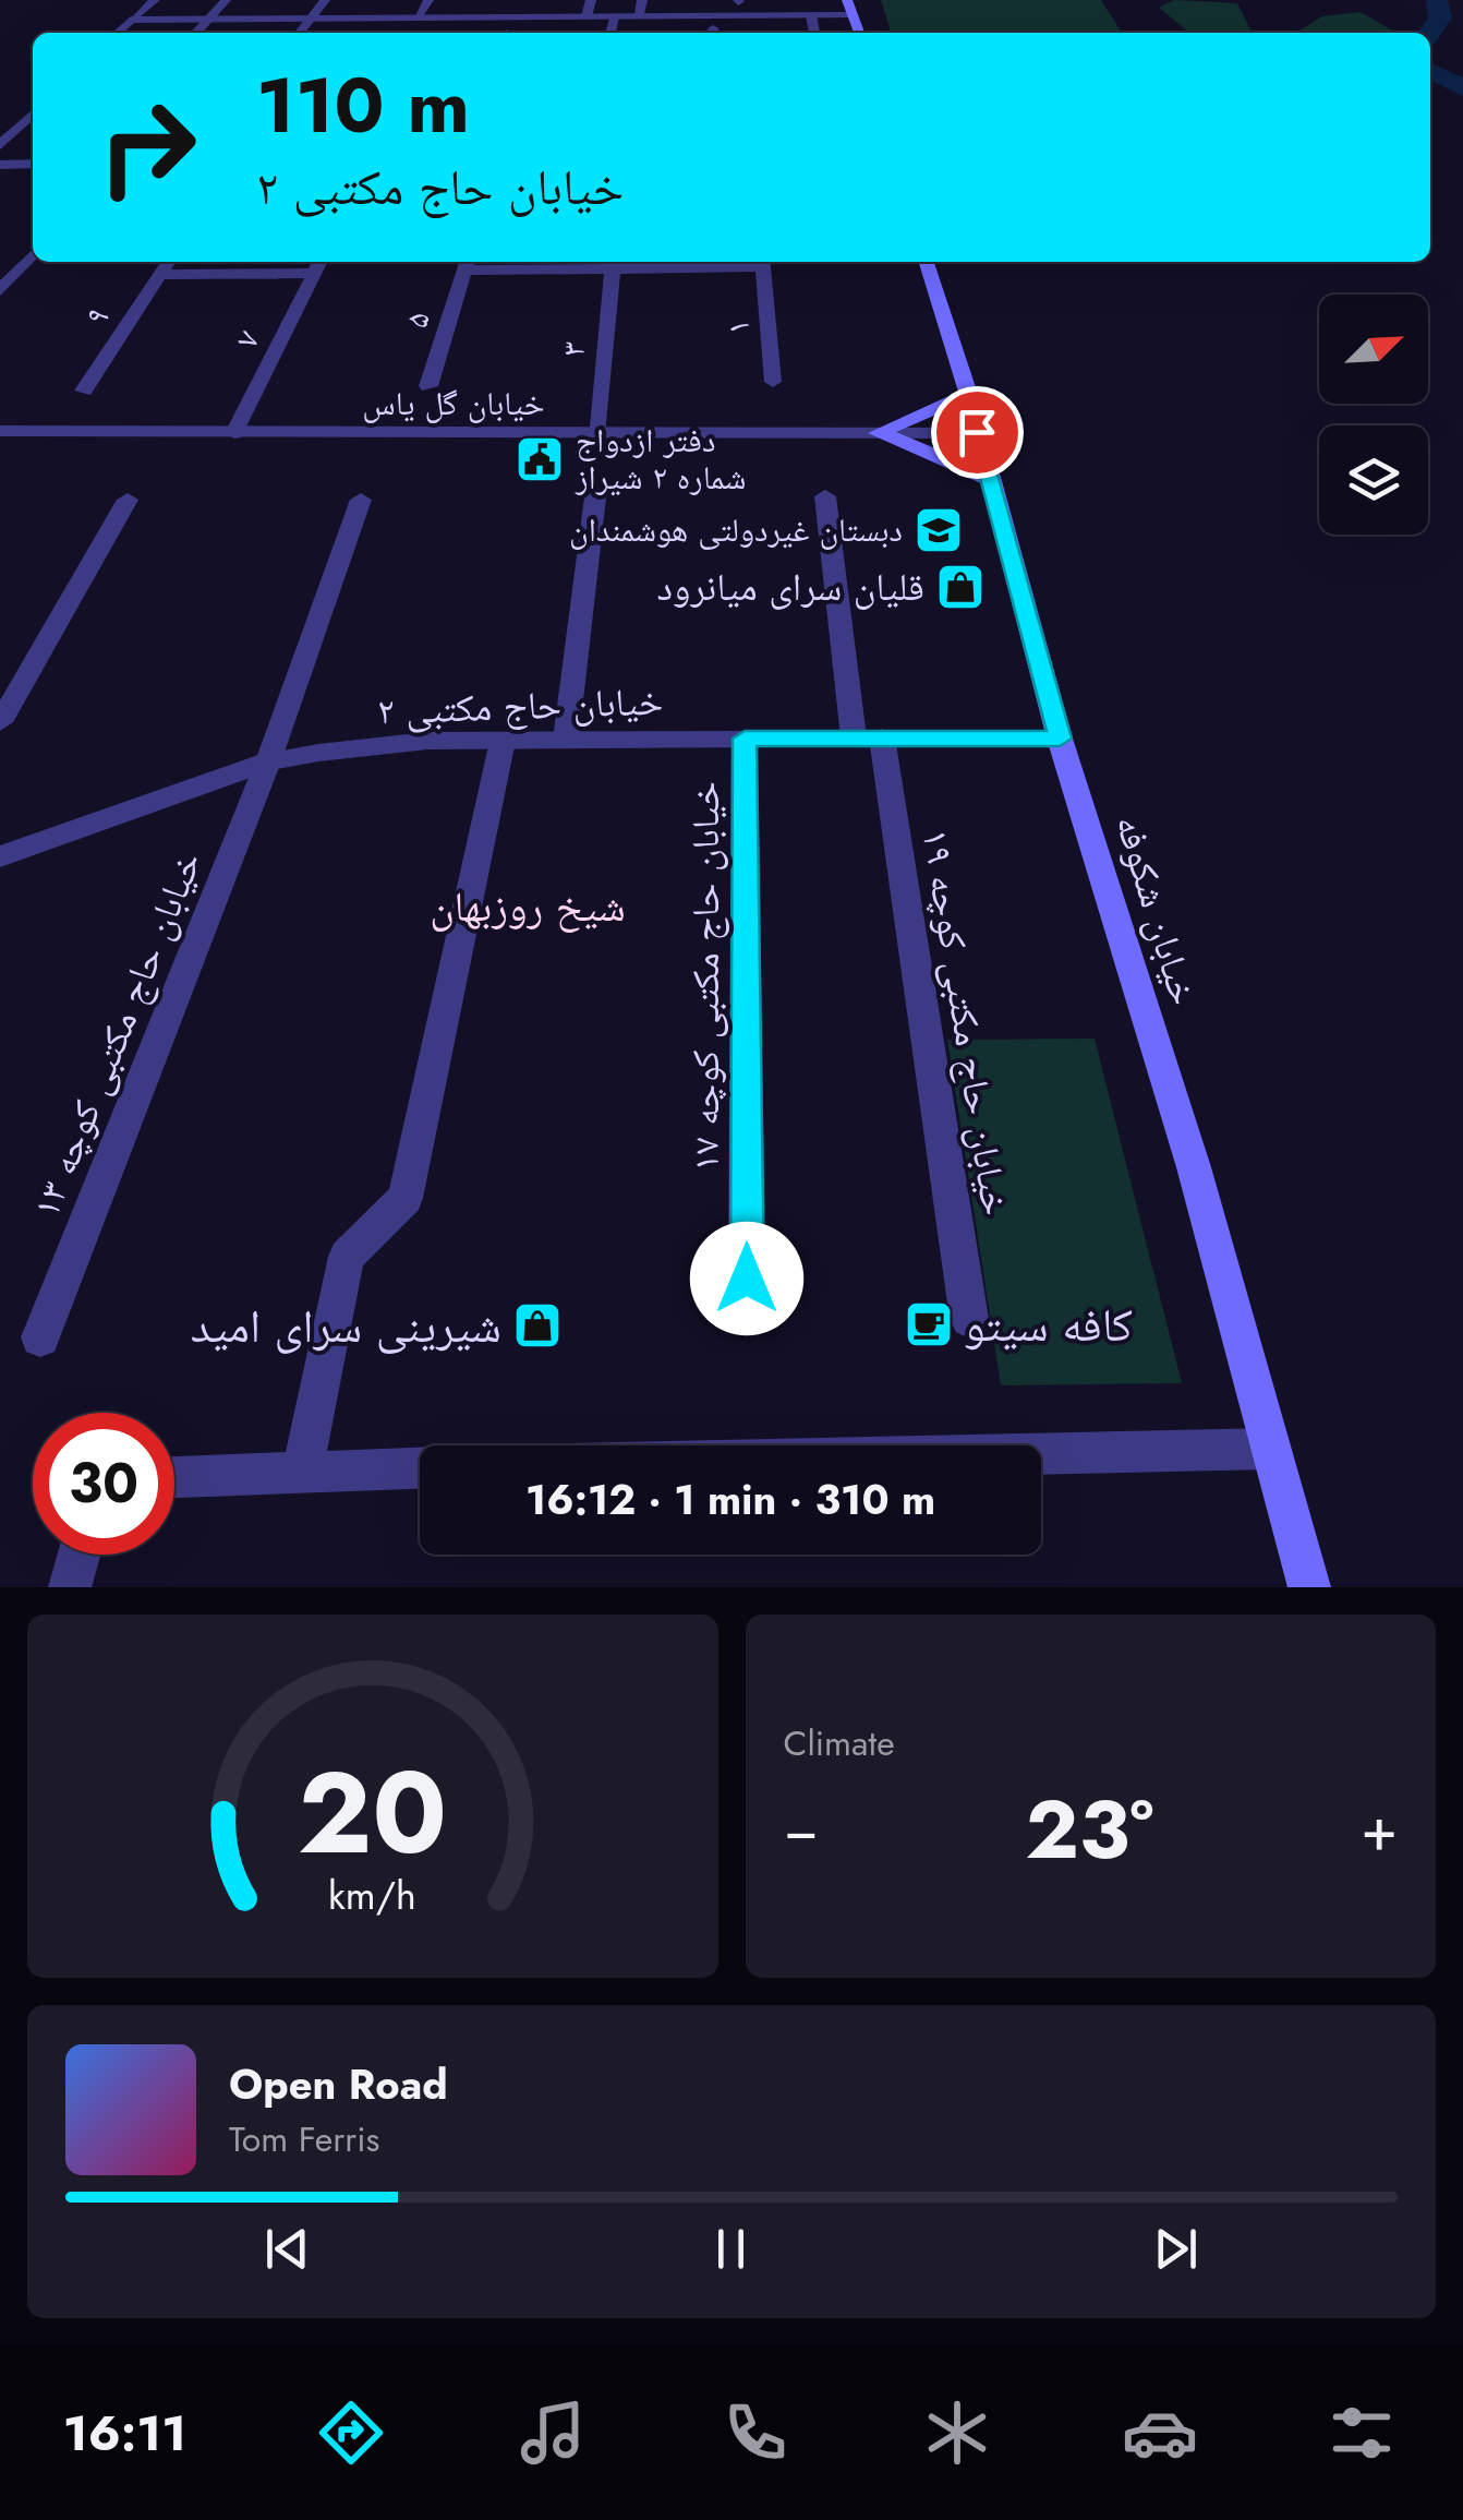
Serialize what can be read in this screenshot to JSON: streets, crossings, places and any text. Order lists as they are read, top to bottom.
{
  "streets": {
    "main road": ["خیابان شکوفه"],
    "street": [
      "۹",
      "۵",
      "۱",
      "۷",
      "۳",
      "خیابان گل یاس",
      "خیابان حاج مکتبی ۲",
      "خیابان حاج مکتبی کوچه ۱۷",
      "خیابان حاج مکتبی کوچه ۱۹",
      "خیابان حاج مکتبی کوچه ۱۳"
    ]
  },
  "crossings": [
    ["۷", "خیابان گل یاس"],
    ["۳", "خیابان گل یاس"],
    ["خیابان گل یاس", "خیابان شکوفه"],
    ["خیابان حاج مکتبی ۲", "خیابان شکوفه"],
    ["خیابان حاج مکتبی ۲", "خیابان حاج مکتبی کوچه ۱۷"],
    ["خیابان حاج مکتبی ۲", "خیابان حاج مکتبی کوچه ۱۹"],
    ["خیابان حاج مکتبی ۲", "خیابان حاج مکتبی کوچه ۱۳"]
  ],
  "districts": ["شیخ روزبهان"],
  "places": {
    "public building": ["دفتر ازدواج شماره ۲ شیراز"],
    "school or university": ["دبستان غیردولتی هوشمندان"],
    "shop": ["قلیان سرای میانرود", "شیرینی سرای امید"],
    "cafe": ["کافه سیتو"]
  },
  "north": "top right",
  "page": {
    "turn": ["110 m", "خیابان حاج مکتبی ۲"],
    "limit": "30",
    "trip": "16:12 · 1 min · 310 m",
    "tile": "Climate",
    "heat": ["−", "23°", "+"],
    "song": ["Open Road", "Tom Ferris"],
    "tabs": "16:11",
    "gauge": ["20", "km/h"]
  }
}
